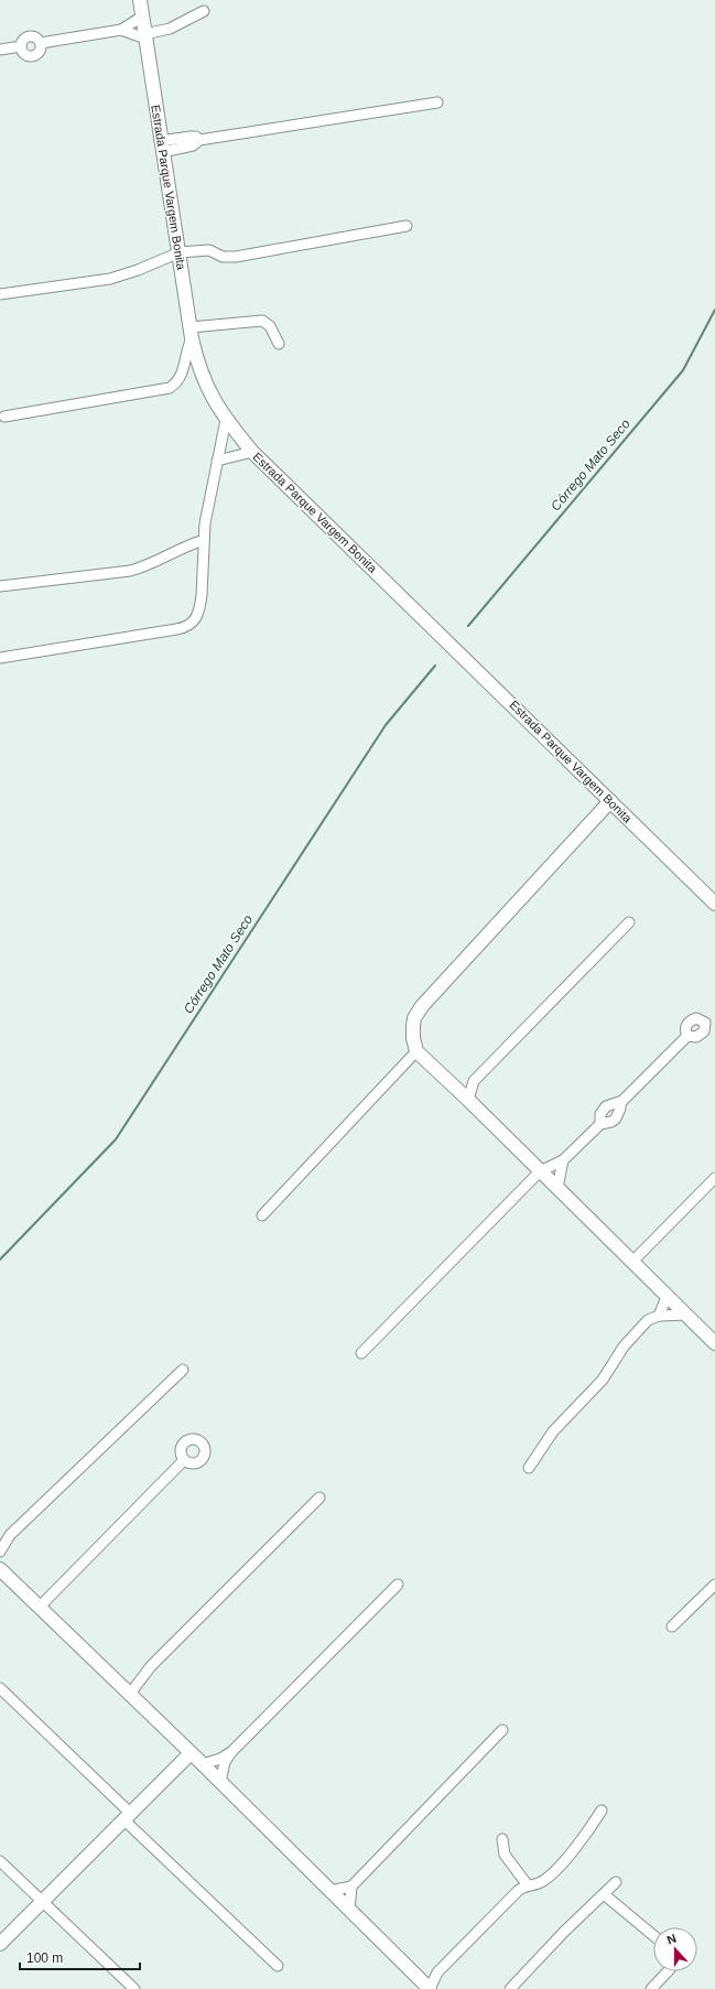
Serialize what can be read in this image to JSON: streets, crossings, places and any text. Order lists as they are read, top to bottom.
{
  "streets": {
    "street": ["Estrada Parque Vargem Bonita"]
  },
  "water": ["Córrego Mato Seco"],
  "scale_bar": "100 m",
  "north": "top"
}
